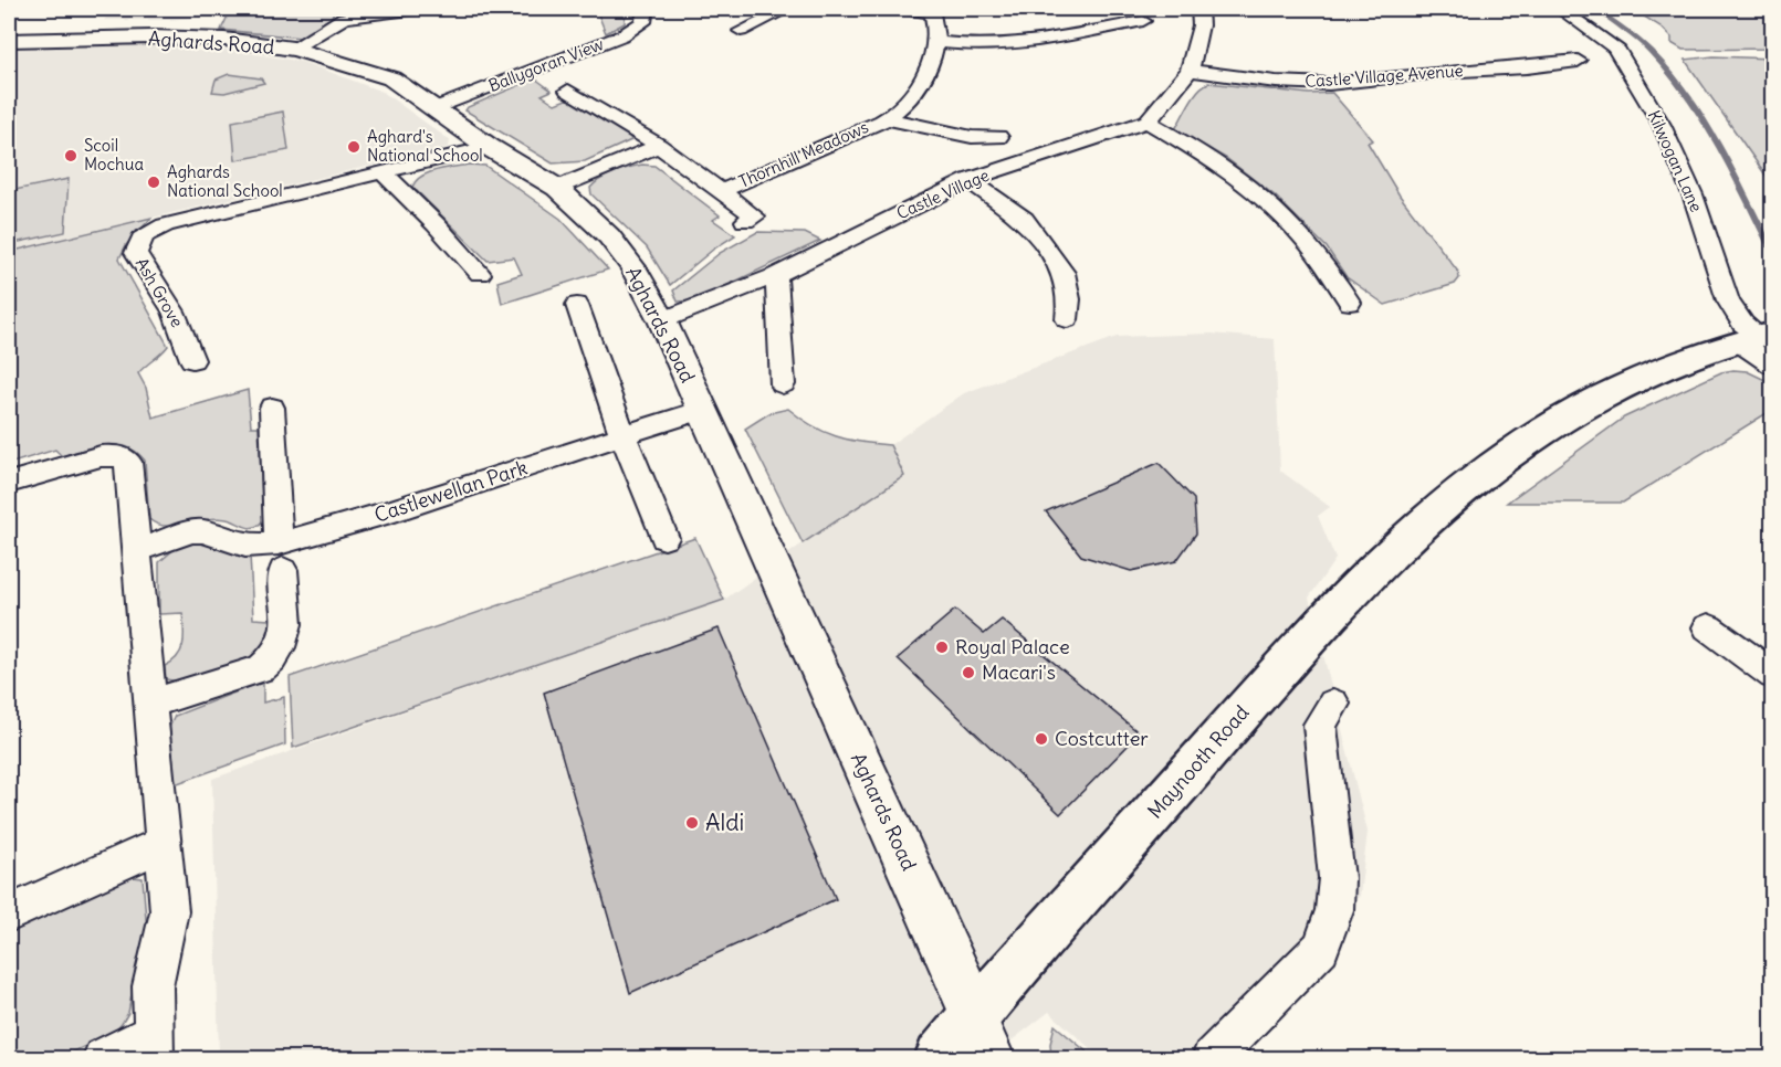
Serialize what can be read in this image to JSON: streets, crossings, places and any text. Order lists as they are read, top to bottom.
{
  "streets": {
    "main road": ["Maynooth Road"],
    "street": [
      "Aghards Road",
      "Ballygoran View",
      "Castle Village Avenue",
      "Thornhill Meadows",
      "Kilwogan Lane",
      "Castle Village",
      "Ash Grove",
      "Castlewellan Park"
    ]
  },
  "crossings": [
    ["Aghards Road", "Ballygoran View"],
    ["Aghards Road", "Castle Village"],
    ["Aghards Road", "Ash Grove"],
    ["Aghards Road", "Castlewellan Park"],
    ["Aghards Road", "Maynooth Road"],
    ["Kilwogan Lane", "Maynooth Road"]
  ],
  "places": [
    "Aghard's National School",
    "Scoil Mochua",
    "Aghards National School",
    "Royal Palace",
    "Macari's",
    "Costcutter",
    "Aldi"
  ]
}
